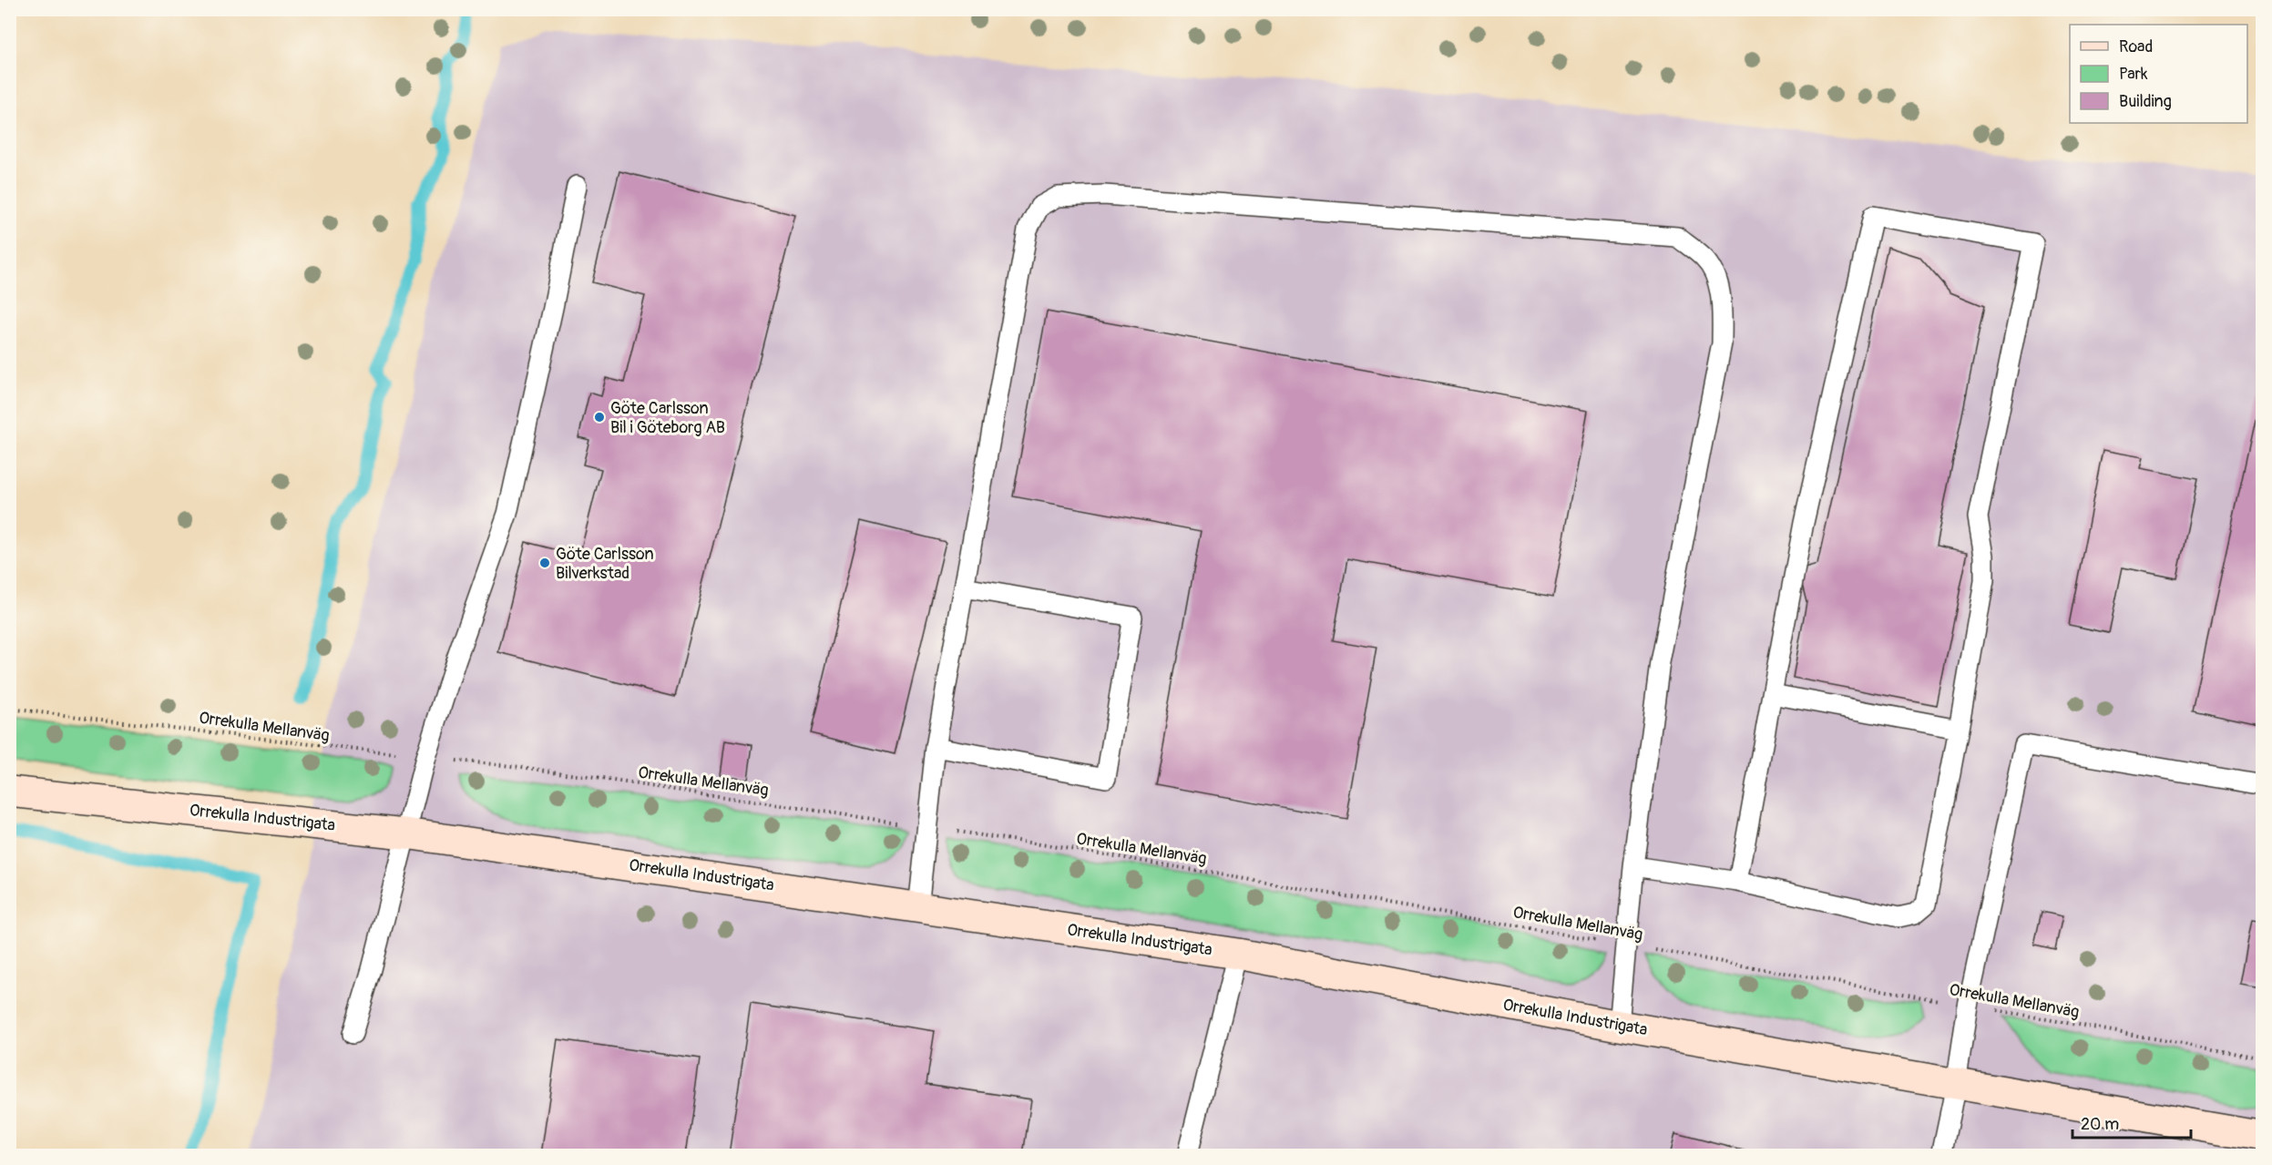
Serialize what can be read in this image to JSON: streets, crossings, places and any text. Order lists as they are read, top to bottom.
{
  "streets": {
    "street": ["Orrekulla Industrigata"],
    "path": ["Orrekulla Mellanväg"]
  },
  "places": ["Göte Carlsson Bil i Göteborg AB", "Göte Carlsson Bilverkstad"],
  "legend": ["Road", "Park", "Building"],
  "scale_bar": "20 m"
}
